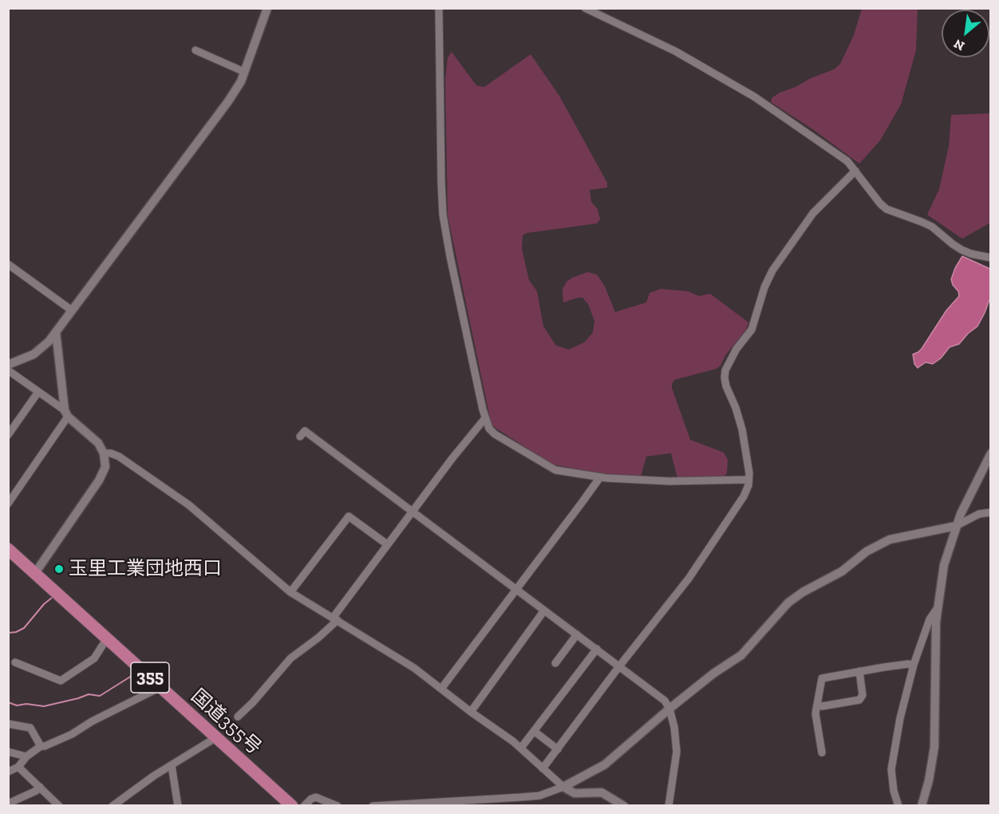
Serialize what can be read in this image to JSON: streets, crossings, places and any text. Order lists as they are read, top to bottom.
{
  "streets": {
    "highway": ["355", "国道355号"]
  },
  "places": ["玉里工業団地西口"],
  "north": "bottom left"
}
